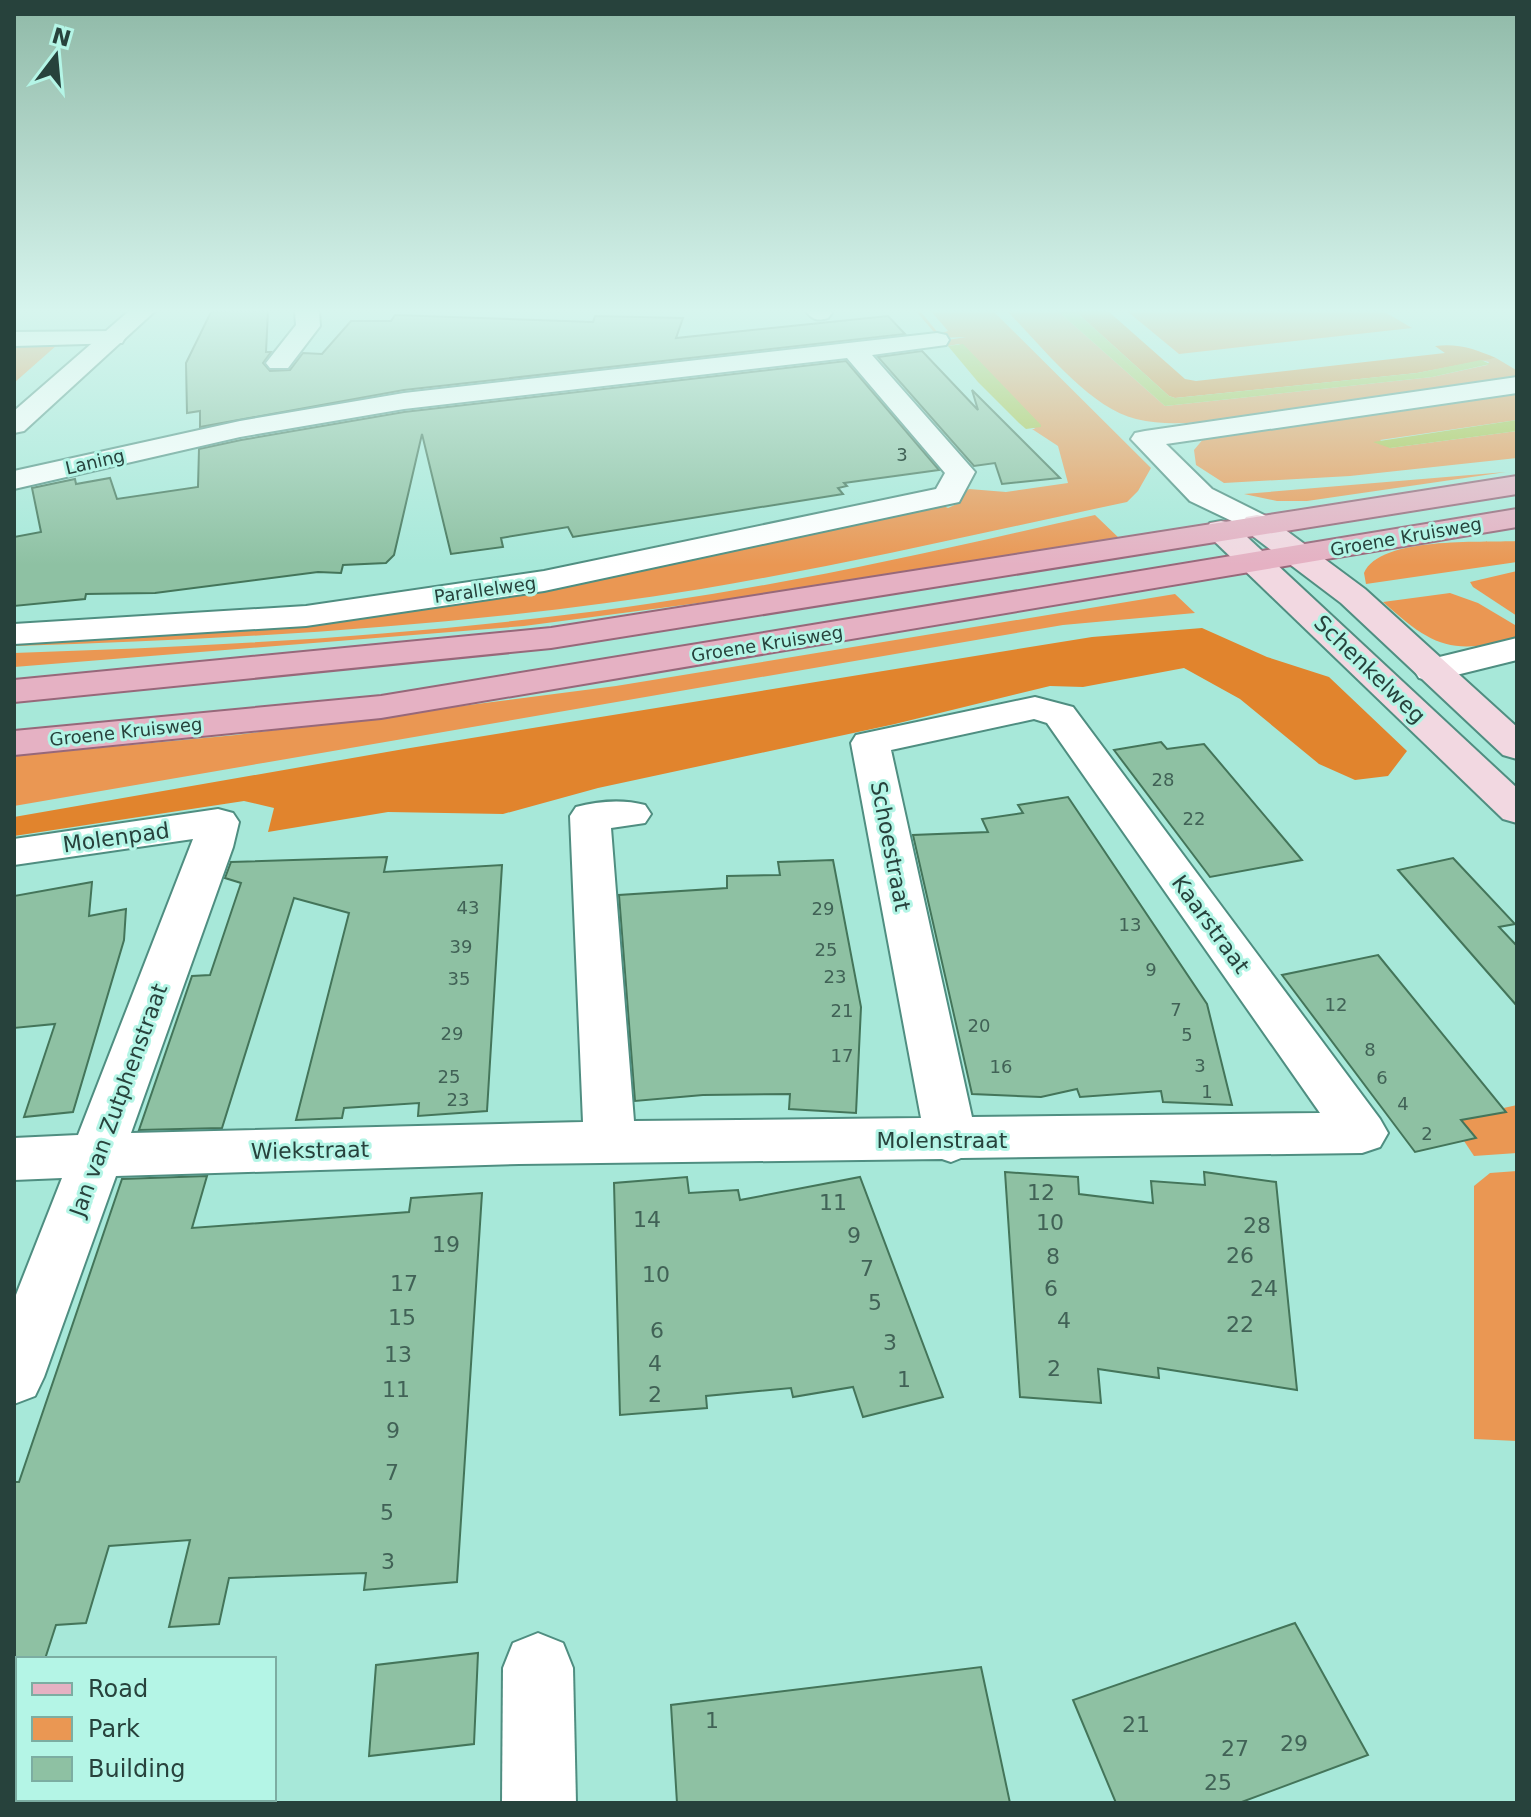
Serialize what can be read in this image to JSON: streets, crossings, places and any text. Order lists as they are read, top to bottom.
{
  "streets": {
    "main road": ["Groene Kruisweg", "Schenkelweg"],
    "street": [
      "Laning",
      "Parallelweg",
      "Molenpad",
      "Schoestraat",
      "Kaarstraat",
      "Jan van Zutphenstraat",
      "Molenstraat",
      "Wiekstraat"
    ]
  },
  "crossings": [
    ["Groene Kruisweg", "Schenkelweg"],
    ["Molenpad", "Jan van Zutphenstraat"],
    ["Schoestraat", "Kaarstraat"],
    ["Schoestraat", "Molenstraat"],
    ["Kaarstraat", "Molenstraat"],
    ["Jan van Zutphenstraat", "Wiekstraat"],
    ["Molenstraat", "Wiekstraat"]
  ],
  "house_numbers": [
    "3",
    "28",
    "22",
    "43",
    "29",
    "13",
    "39",
    "25",
    "9",
    "23",
    "35",
    "12",
    "7",
    "21",
    "20",
    "29",
    "5",
    "8",
    "17",
    "3",
    "16",
    "25",
    "6",
    "1",
    "23",
    "4",
    "2",
    "12",
    "11",
    "14",
    "10",
    "28",
    "9",
    "19",
    "26",
    "8",
    "7",
    "10",
    "17",
    "6",
    "24",
    "5",
    "15",
    "4",
    "22",
    "6",
    "3",
    "13",
    "4",
    "2",
    "1",
    "11",
    "2",
    "9",
    "7",
    "5",
    "3",
    "1",
    "21",
    "29",
    "27",
    "25"
  ],
  "legend": ["Road", "Park", "Building"],
  "north": "top"
}
